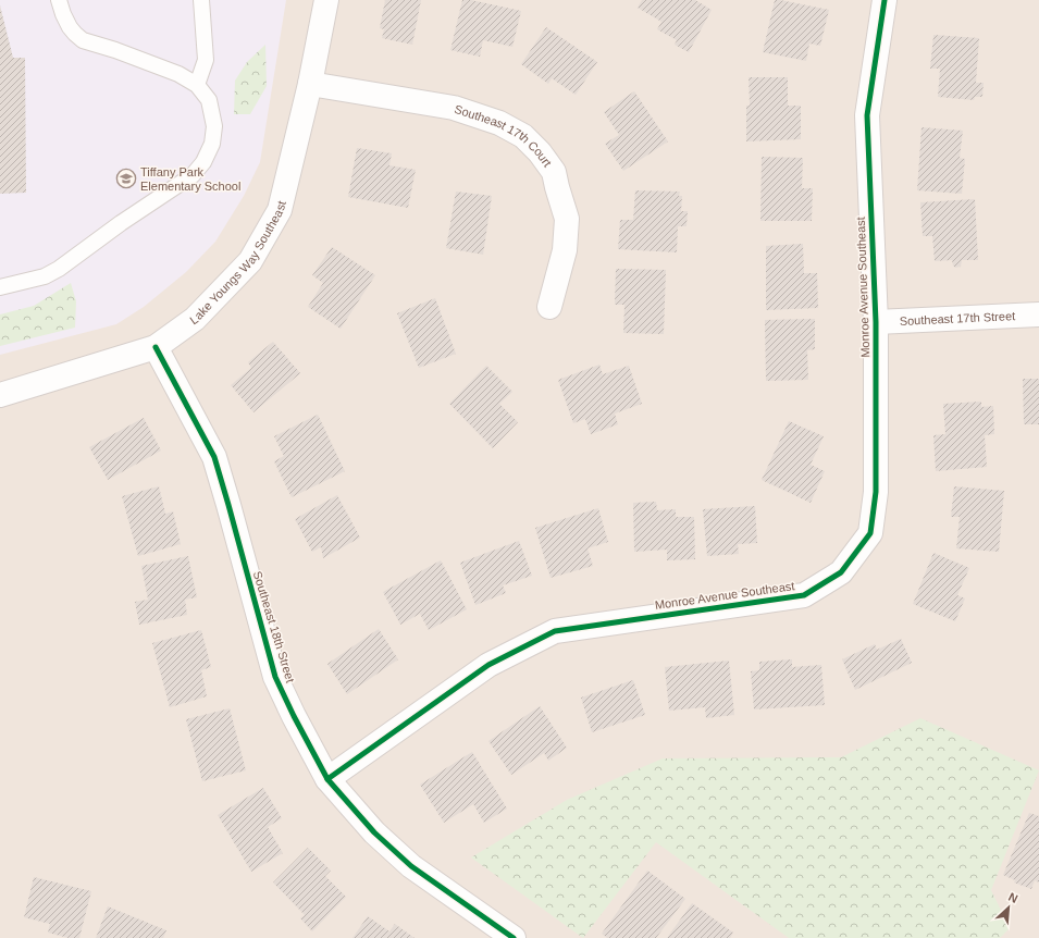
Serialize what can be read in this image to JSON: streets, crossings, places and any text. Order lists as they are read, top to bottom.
{
  "streets": {
    "street": [
      "Southeast 17th Court",
      "Lake Youngs Way Southeast",
      "Monroe Avenue Southeast",
      "Southeast 17th Street",
      "Southeast 18th Street"
    ]
  },
  "crossings": [
    ["Southeast 17th Court", "Lake Youngs Way Southeast"],
    ["Lake Youngs Way Southeast", "Southeast 18th Street"],
    ["Monroe Avenue Southeast", "Southeast 17th Street"],
    ["Monroe Avenue Southeast", "Southeast 18th Street"]
  ],
  "places": {
    "school or university": ["Tiffany Park Elementary School"]
  },
  "north": "top right"
}
